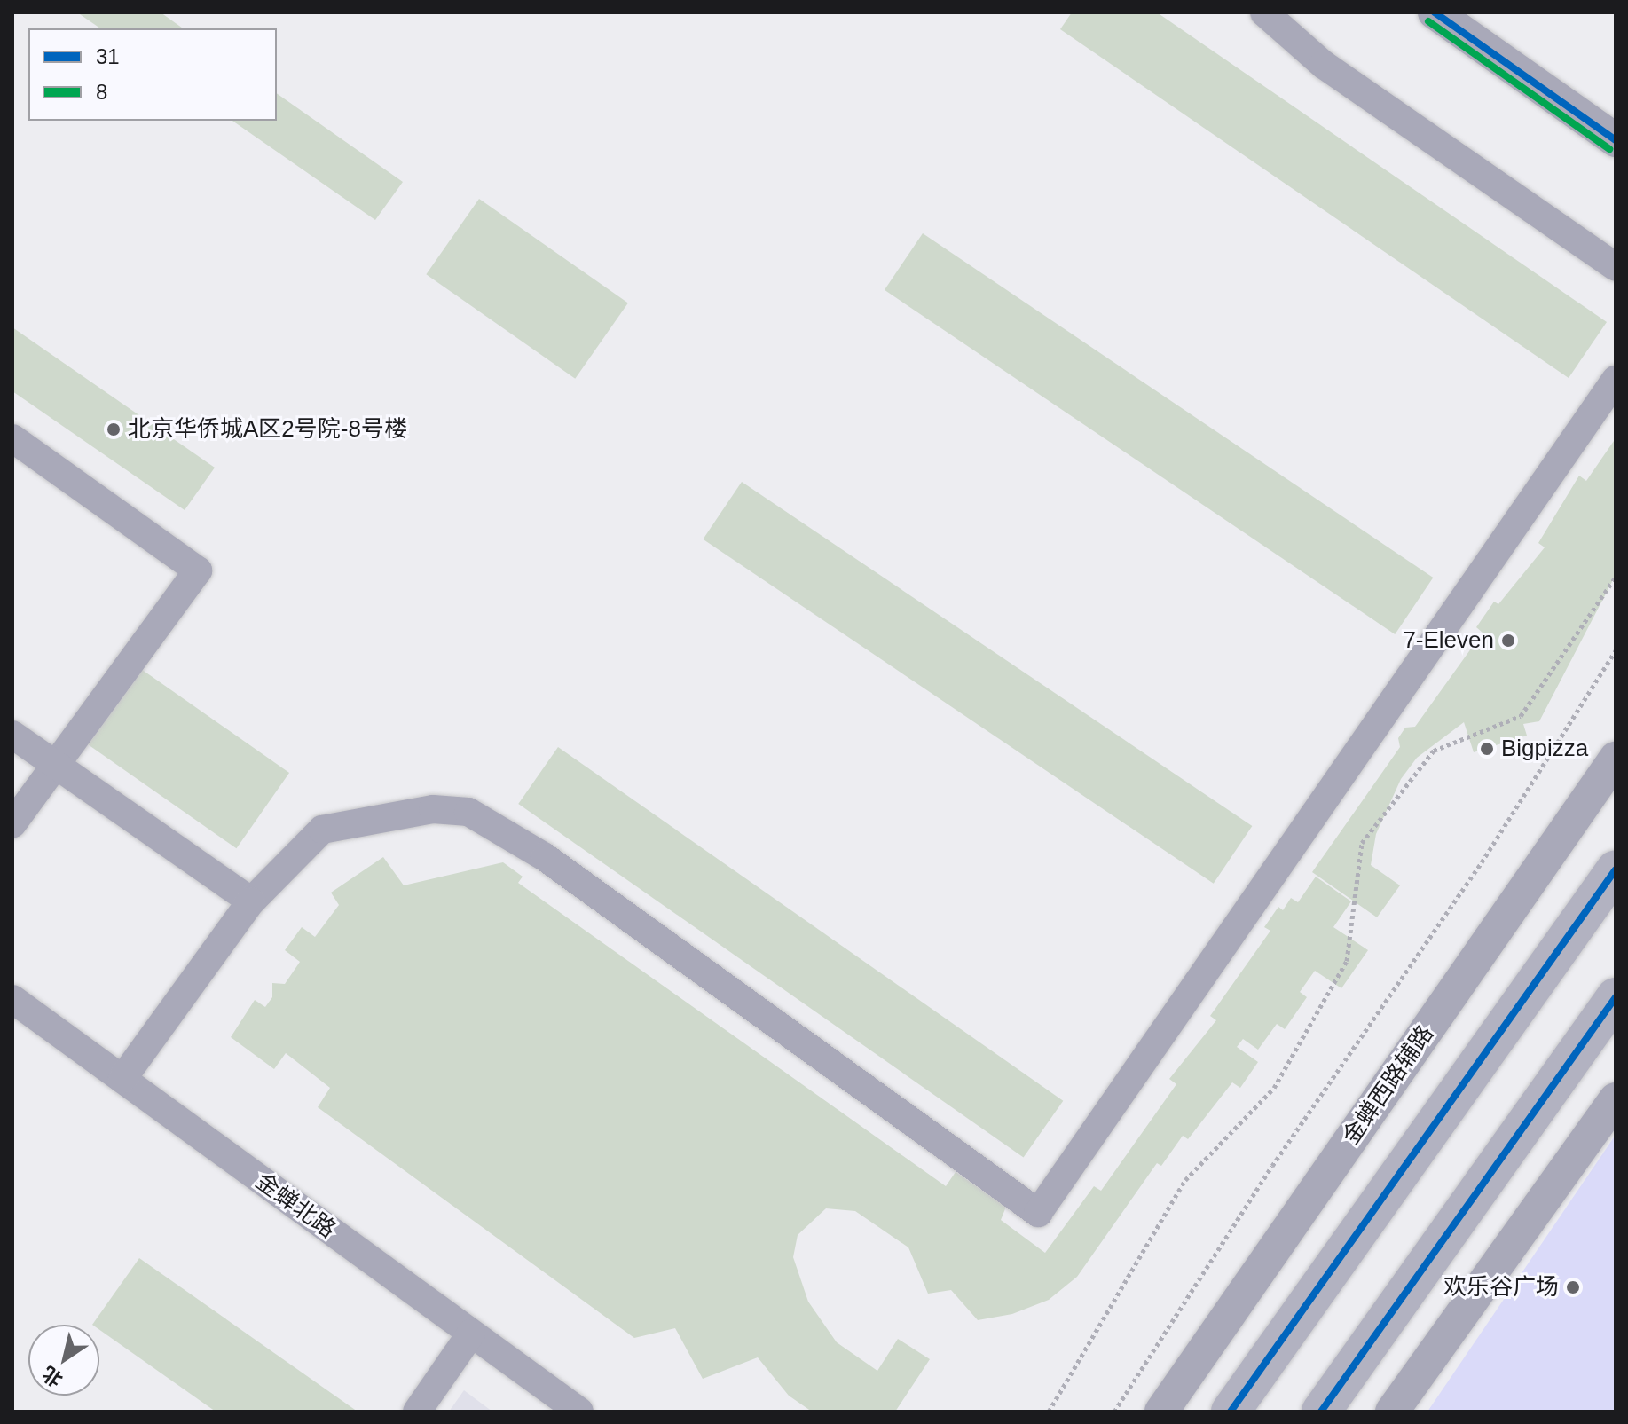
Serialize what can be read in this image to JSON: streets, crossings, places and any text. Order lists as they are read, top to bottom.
{
  "streets": {
    "street": ["金蝉西路辅路", "金蝉北路"]
  },
  "places": [
    "北京华侨城A区2号院-8号楼",
    "7-Eleven",
    "Bigpizza",
    "欢乐谷广场"
  ],
  "lines": ["transit line 31", "transit line 8"],
  "legend": ["31", "8"],
  "north": "bottom left"
}
